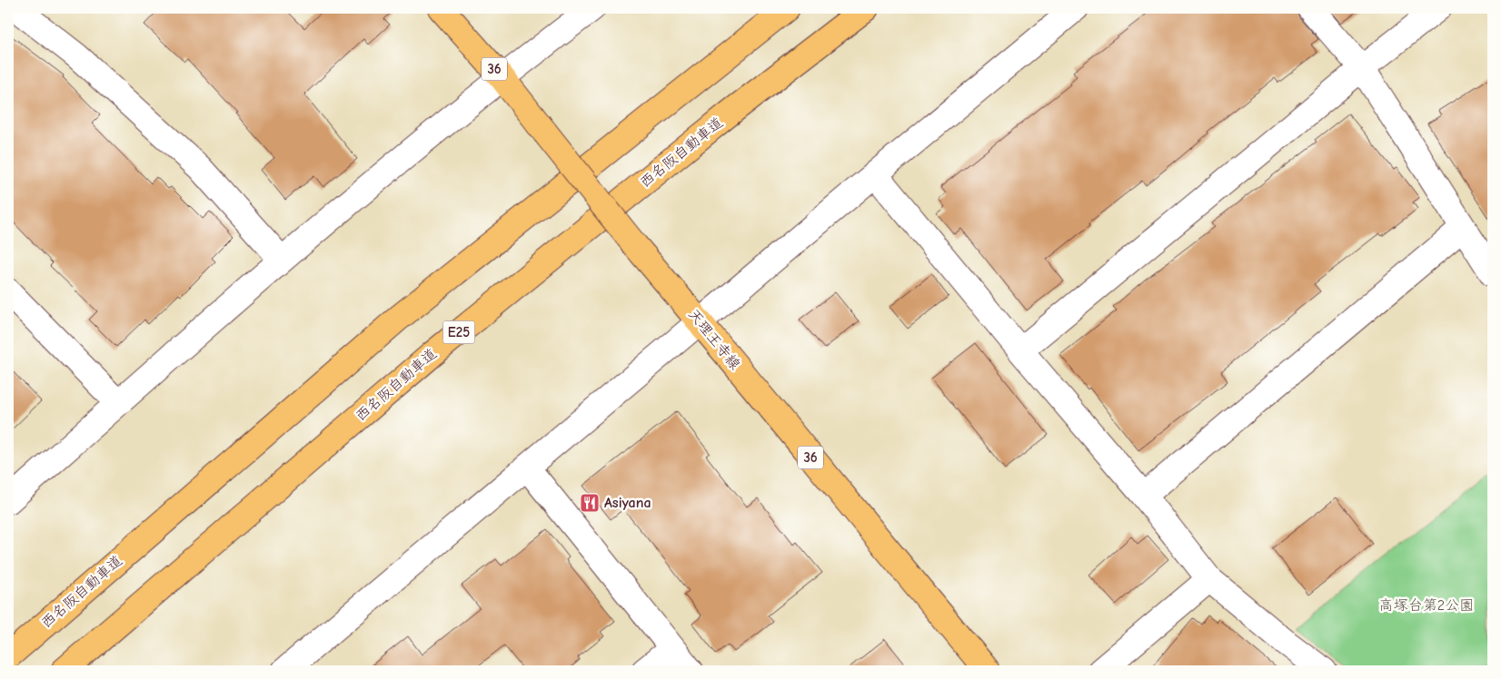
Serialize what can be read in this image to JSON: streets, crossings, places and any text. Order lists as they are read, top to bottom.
{
  "streets": {
    "main road": [
      "36",
      "西名阪自動車道",
      "E25",
      "天理王寺線"
    ]
  },
  "parks": ["高塚台第2公園"],
  "places": {
    "restaurant": ["Asiyana"]
  }
}
